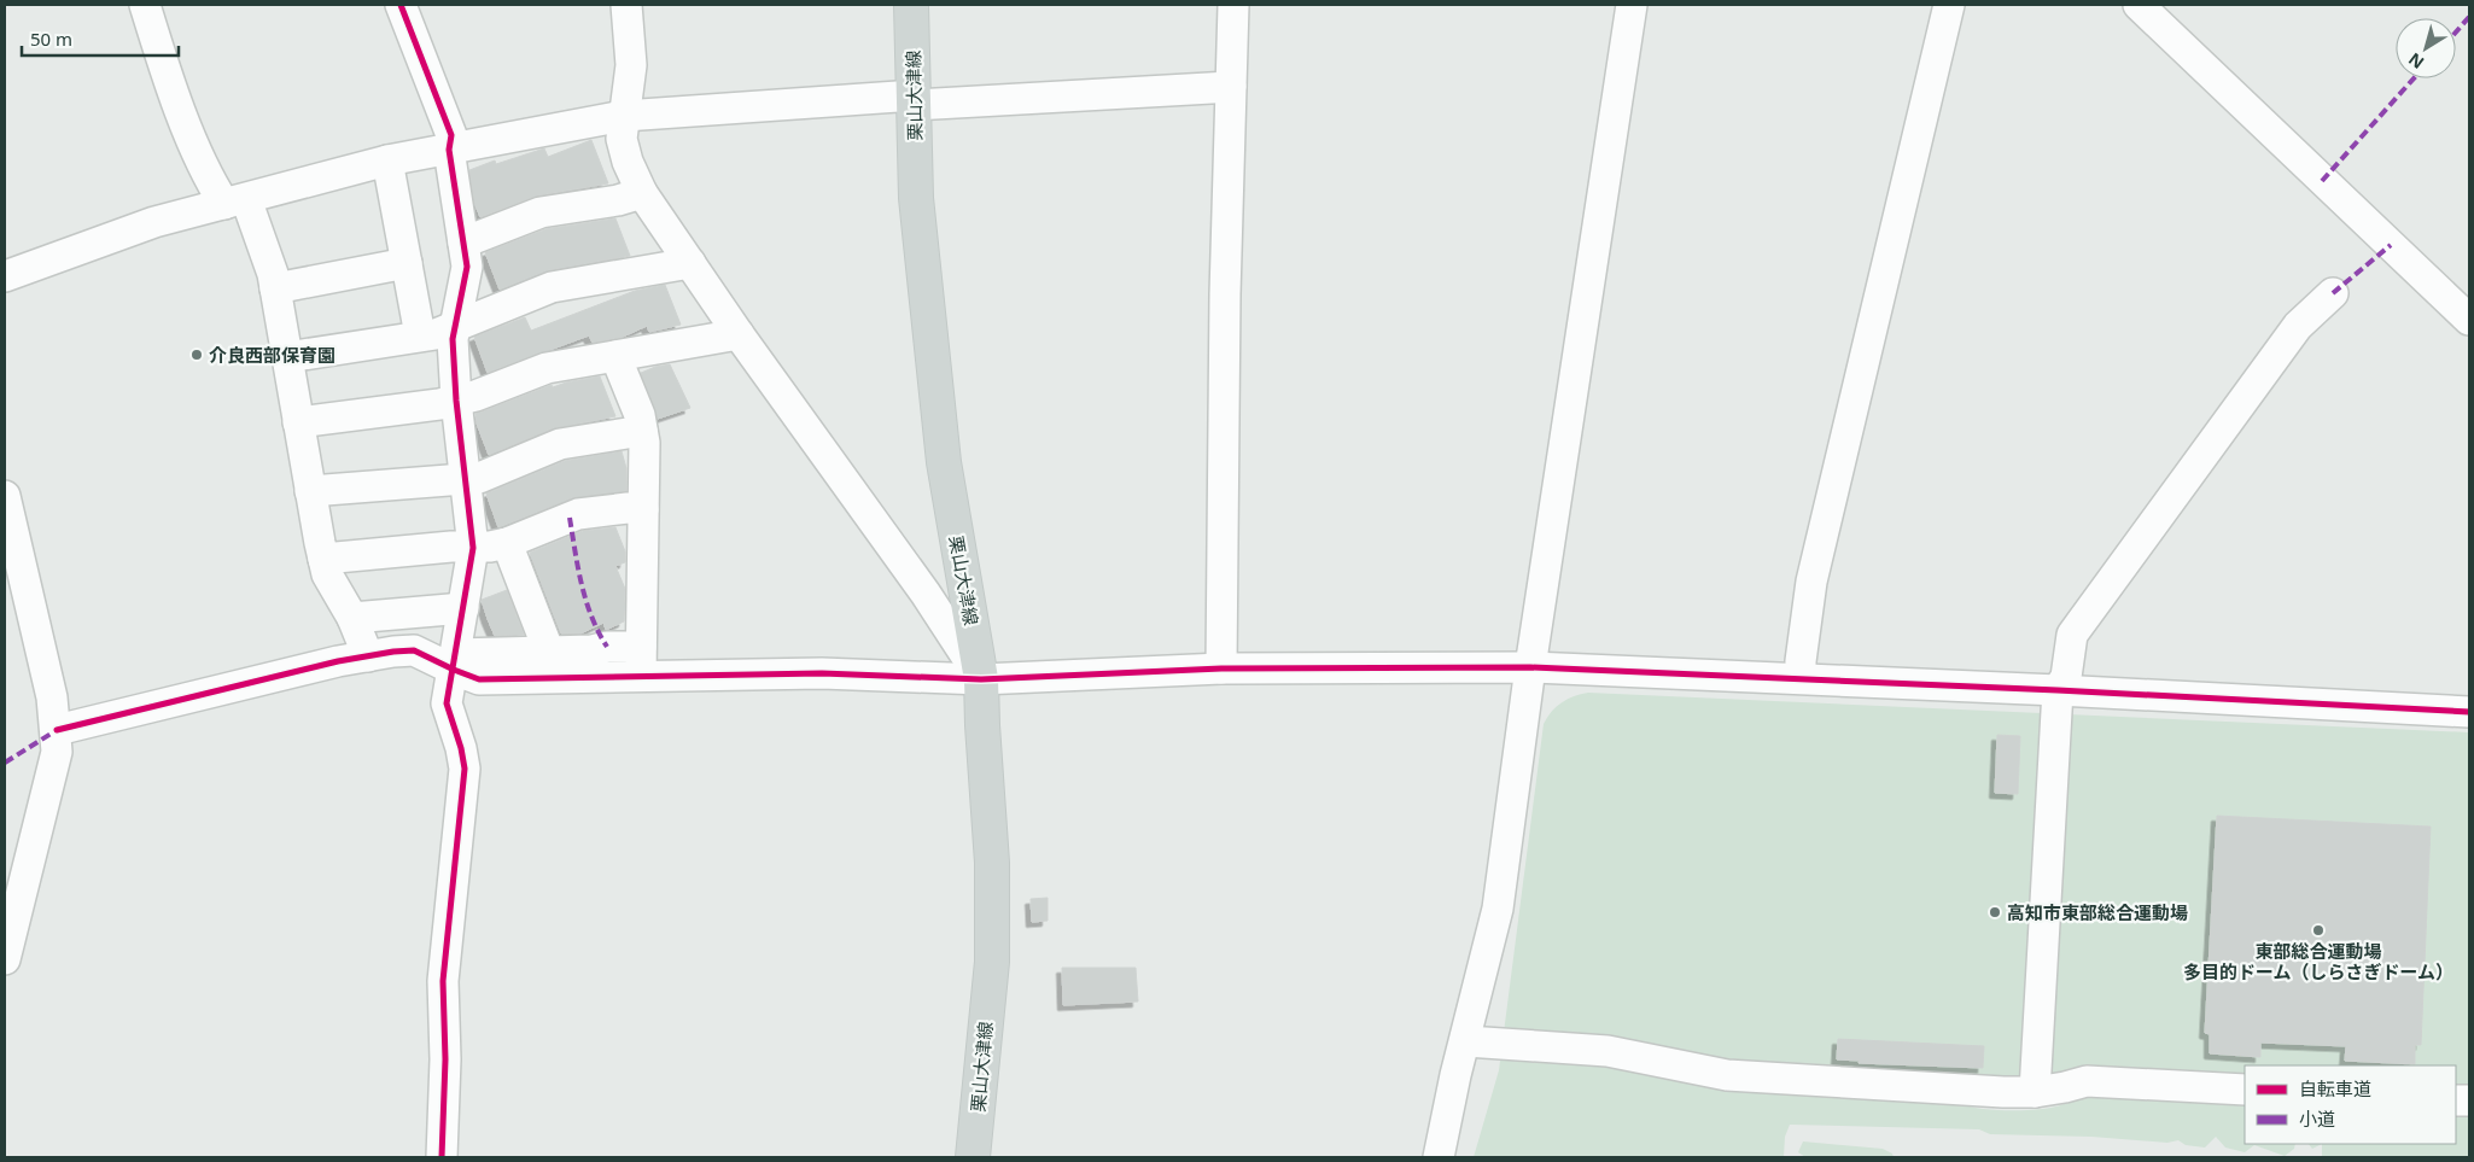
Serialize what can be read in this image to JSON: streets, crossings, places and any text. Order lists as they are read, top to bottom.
{
  "streets": {
    "main road": ["栗山大津線"]
  },
  "places": ["介良西部保育園", "高知市東部総合運動場", "東部総合運動場 多目的ドーム（しらさぎドーム）"],
  "legend": ["自転車道", "小道"],
  "scale_bar": "50 m",
  "north": "bottom left"
}
